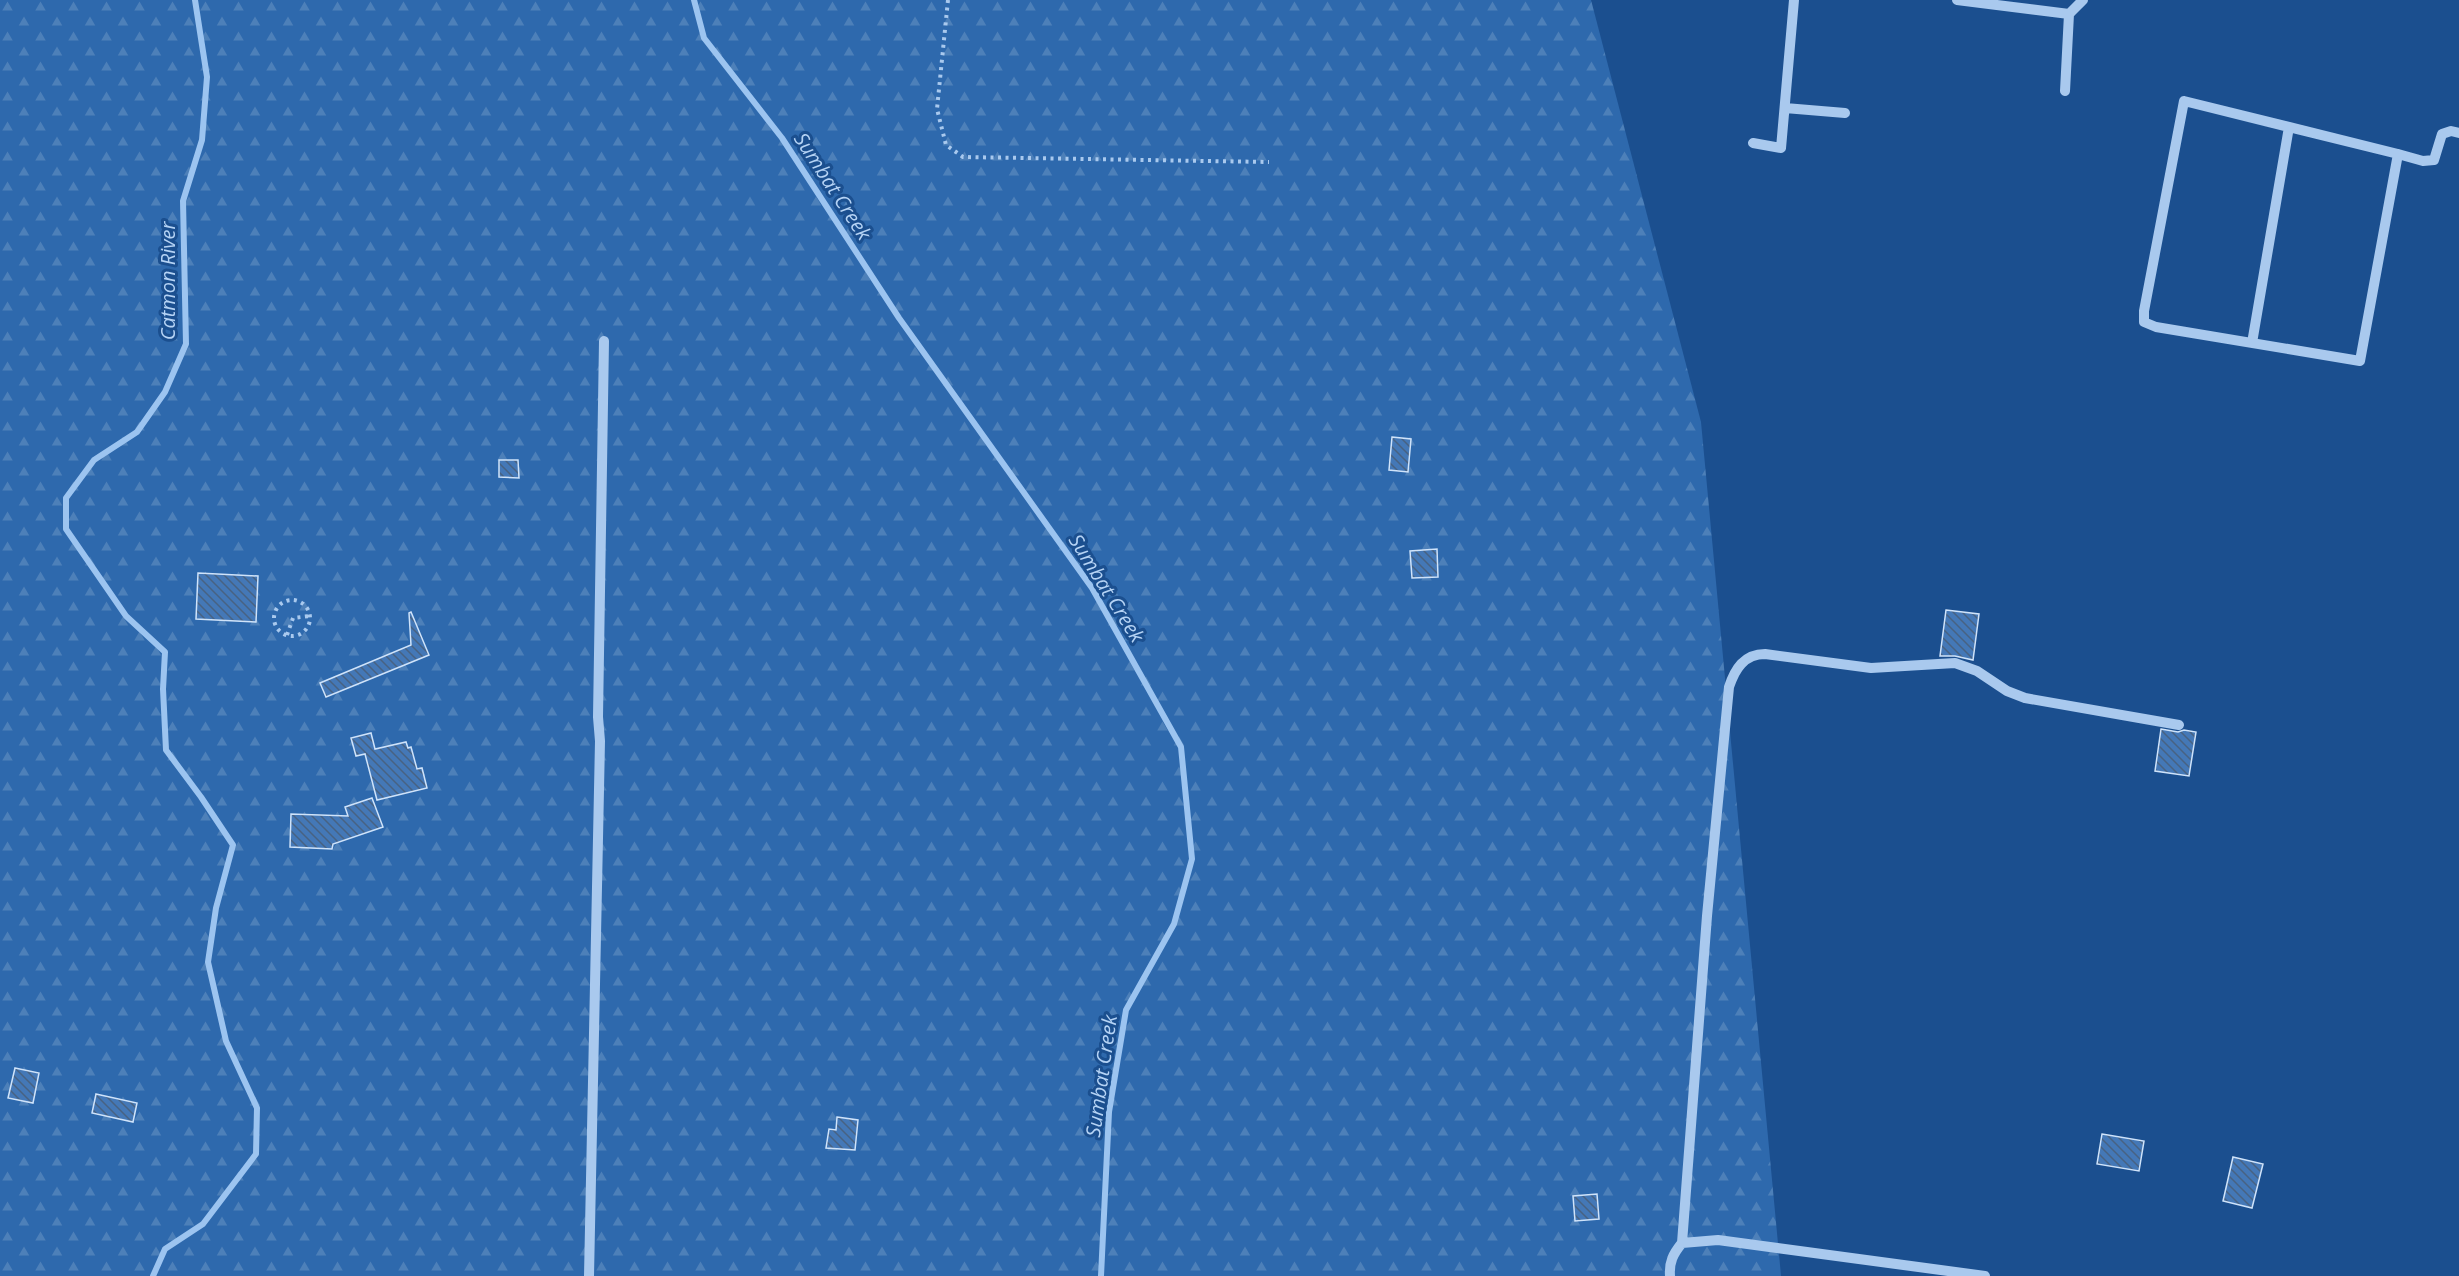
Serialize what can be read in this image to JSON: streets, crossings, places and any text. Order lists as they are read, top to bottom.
{
  "water": ["Sumbat Creek", "Catmon River"]
}
